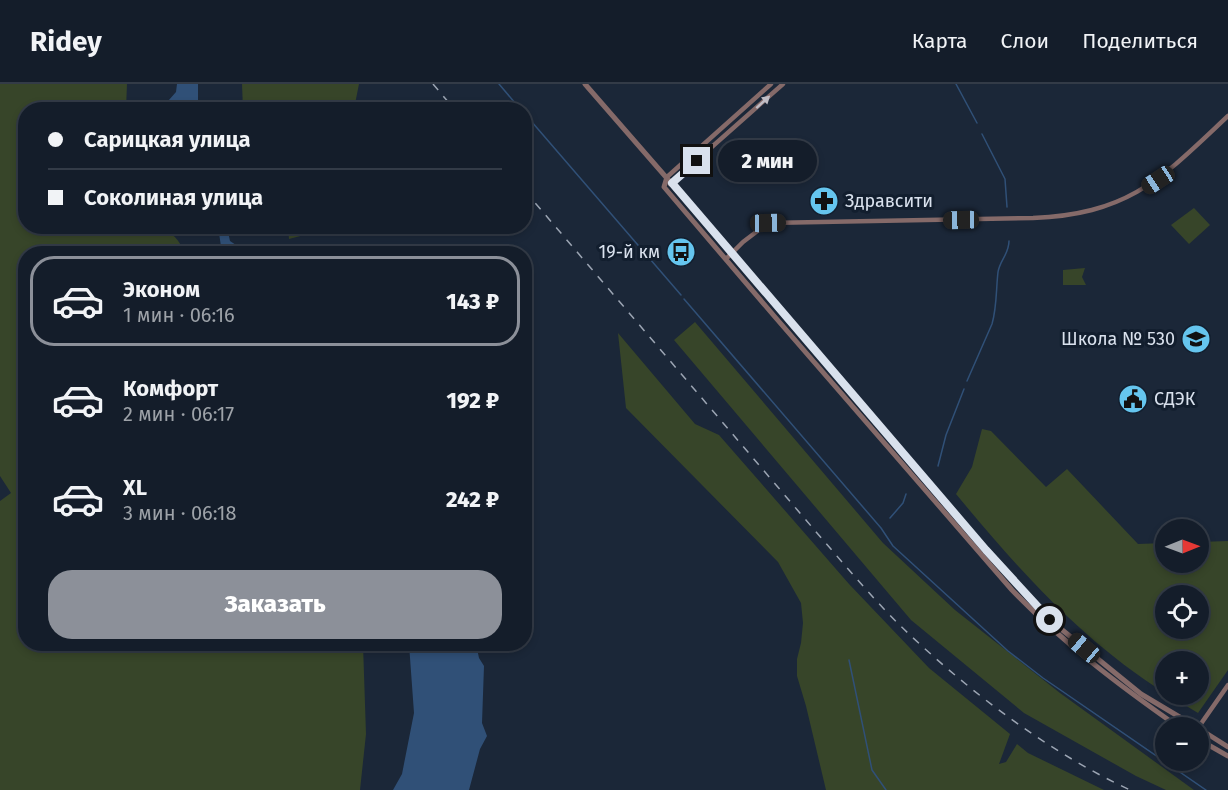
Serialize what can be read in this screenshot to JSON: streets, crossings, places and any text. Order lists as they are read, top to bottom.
{
  "places": {
    "pharmacy": ["Здравсити"],
    "bus stop": ["19-й км"],
    "school or university": ["Школа № 530"],
    "public building": ["СДЭК"]
  },
  "north": "right",
  "page": {
    "header": "Ridey",
    "nav": ["Карта", "Слои", "Поделиться"],
    "banner": ["Сарицкая улица", "Соколиная улица"],
    "bubble": "2 мин",
    "list": [
      {
        "name": "Эконом",
        "note": "1 мин · 06:16",
        "value": "143 ₽"
      },
      {
        "name": "Комфорт",
        "note": "2 мин · 06:17",
        "value": "192 ₽"
      },
      {
        "name": "XL",
        "note": "3 мин · 06:18",
        "value": "242 ₽"
      }
    ],
    "map_buttons": ["+", "−"],
    "buttons": "Заказать"
  }
}
